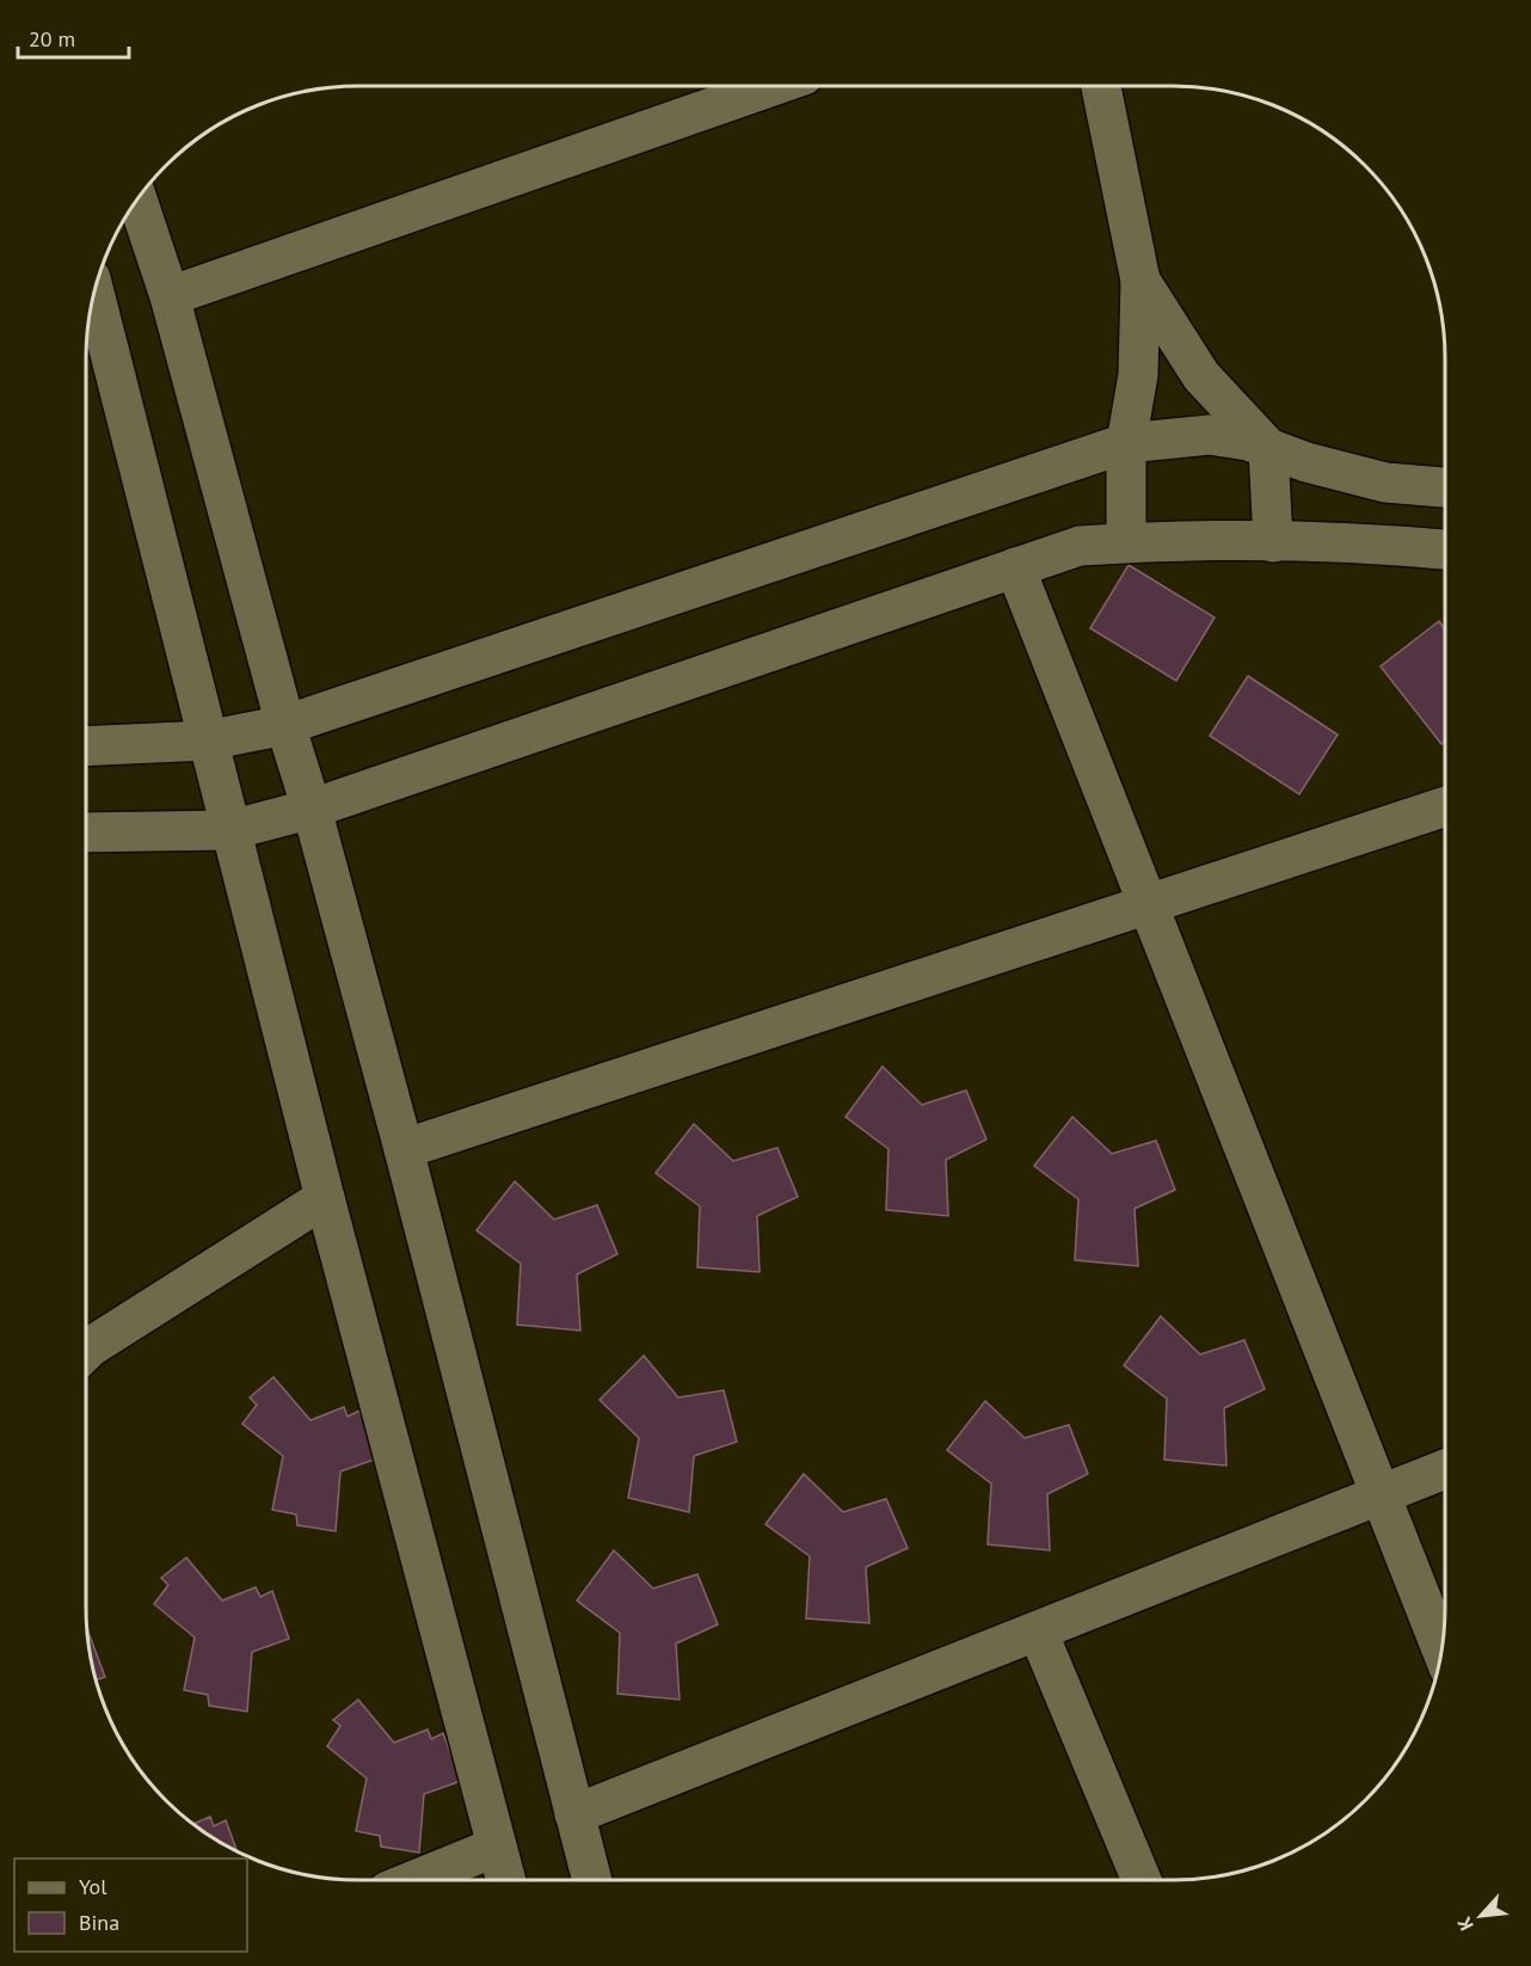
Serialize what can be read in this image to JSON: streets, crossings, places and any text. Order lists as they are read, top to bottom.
{
  "legend": ["Yol", "Bina"],
  "scale_bar": "20 m",
  "north": "bottom left"
}
